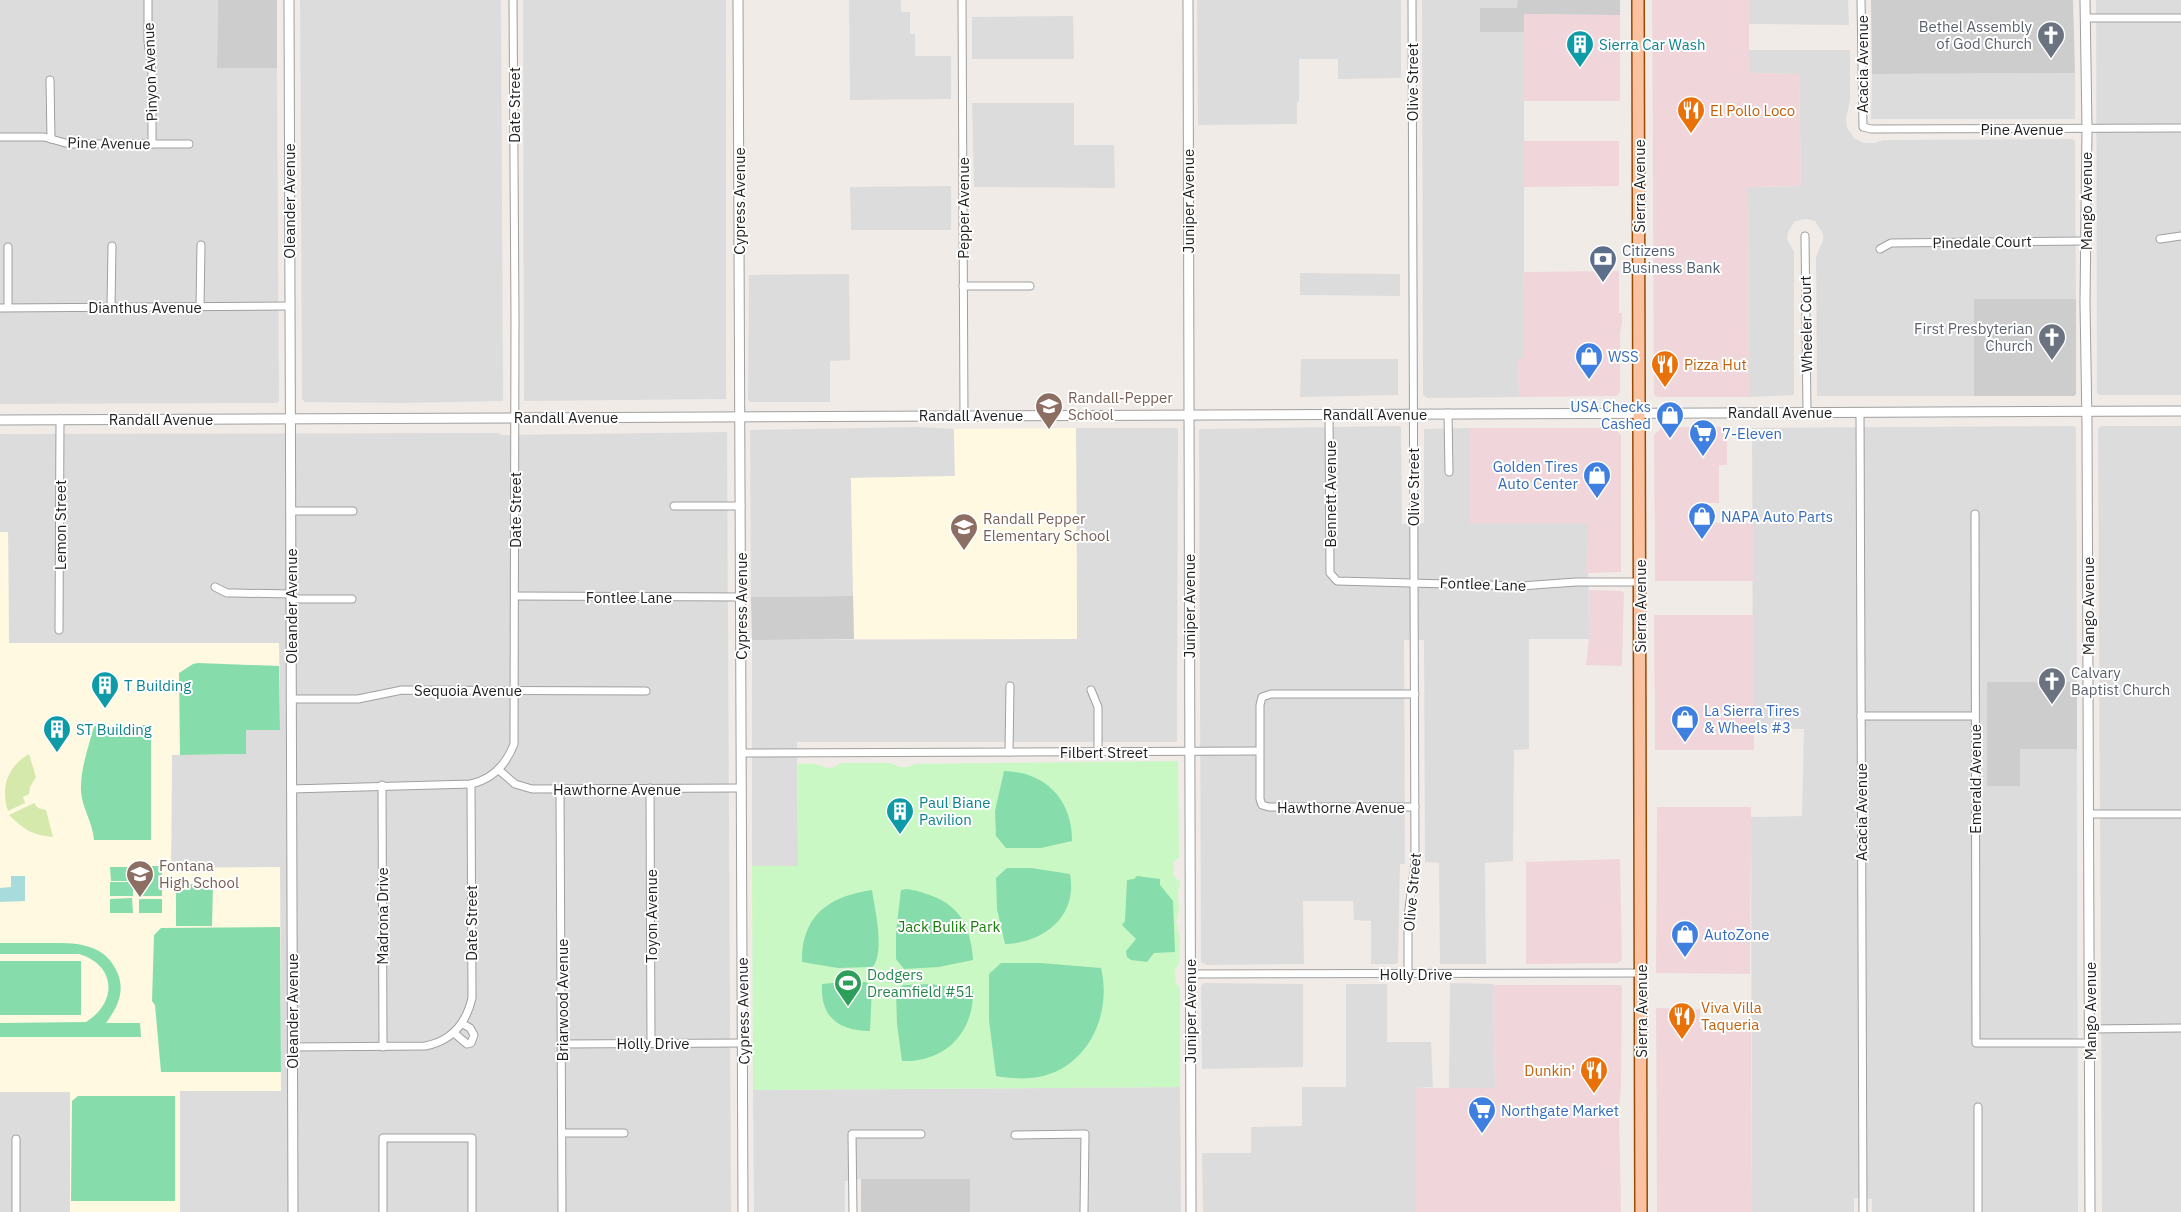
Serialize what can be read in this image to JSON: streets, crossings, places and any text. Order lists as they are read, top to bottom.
{
  "streets": {
    "main road": ["Sierra Avenue"],
    "street": [
      "Acacia Avenue",
      "Pinyon Avenue",
      "Olive Street",
      "Date Street",
      "Pine Avenue",
      "Oleander Avenue",
      "Cypress Avenue",
      "Juniper Avenue",
      "Mango Avenue",
      "Pepper Avenue",
      "Pinedale Court",
      "Dianthus Avenue",
      "Wheeler Court",
      "Randall Avenue",
      "Bennett Avenue",
      "Lemon Street",
      "Fontlee Lane",
      "Sequoia Avenue",
      "Filbert Street",
      "Emerald Avenue",
      "Hawthorne Avenue",
      "Madrona Drive",
      "Toyon Avenue",
      "Holly Drive",
      "Briarwood Avenue"
    ]
  },
  "crossings": [
    ["Acacia Avenue", "Pine Avenue"],
    ["Acacia Avenue", "Randall Avenue"],
    ["Pinyon Avenue", "Pine Avenue"],
    ["Olive Street", "Randall Avenue"],
    ["Olive Street", "Fontlee Lane"],
    ["Olive Street", "Hawthorne Avenue"],
    ["Olive Street", "Holly Drive"],
    ["Date Street", "Randall Avenue"],
    ["Date Street", "Fontlee Lane"],
    ["Date Street", "Sequoia Avenue"],
    ["Date Street", "Hawthorne Avenue"],
    ["Pine Avenue", "Mango Avenue"],
    ["Sierra Avenue", "Randall Avenue"],
    ["Sierra Avenue", "Fontlee Lane"],
    ["Sierra Avenue", "Holly Drive"],
    ["Oleander Avenue", "Dianthus Avenue"],
    ["Oleander Avenue", "Randall Avenue"],
    ["Oleander Avenue", "Sequoia Avenue"],
    ["Cypress Avenue", "Randall Avenue"],
    ["Cypress Avenue", "Fontlee Lane"],
    ["Cypress Avenue", "Filbert Street"],
    ["Cypress Avenue", "Hawthorne Avenue"],
    ["Cypress Avenue", "Holly Drive"],
    ["Juniper Avenue", "Randall Avenue"],
    ["Juniper Avenue", "Filbert Street"],
    ["Juniper Avenue", "Holly Drive"],
    ["Mango Avenue", "Pinedale Court"],
    ["Mango Avenue", "Randall Avenue"],
    ["Mango Avenue", "Emerald Avenue"],
    ["Pepper Avenue", "Randall Avenue"],
    ["Wheeler Court", "Randall Avenue"],
    ["Randall Avenue", "Bennett Avenue"],
    ["Randall Avenue", "Lemon Street"],
    ["Bennett Avenue", "Fontlee Lane"],
    ["Filbert Street", "Hawthorne Avenue"],
    ["Hawthorne Avenue", "Toyon Avenue"],
    ["Hawthorne Avenue", "Briarwood Avenue"],
    ["Toyon Avenue", "Holly Drive"],
    ["Holly Drive", "Briarwood Avenue"]
  ],
  "parks": ["Jack Bulik Park"],
  "places": {
    "church": ["Bethel Assembly of God Church", "First Presbyterian Church", "Calvary Baptist Church"],
    "building": [
      "Sierra Car Wash",
      "T Building",
      "ST Building",
      "Paul Biane Pavilion"
    ],
    "restaurant": [
      "El Pollo Loco",
      "Pizza Hut",
      "Viva Villa Taqueria",
      "Dunkin'"
    ],
    "bank": ["Citizens Business Bank"],
    "shop": [
      "WSS",
      "USA Checks Cashed",
      "Golden Tires Auto Center",
      "NAPA Auto Parts",
      "La Sierra Tires & Wheels #3",
      "AutoZone"
    ],
    "school or university": ["Randall-Pepper School", "Randall Pepper Elementary School", "Fontana High School"],
    "supermarket": ["7-Eleven", "Northgate Market"],
    "sports": ["Dodgers Dreamfield #51"]
  }
}
